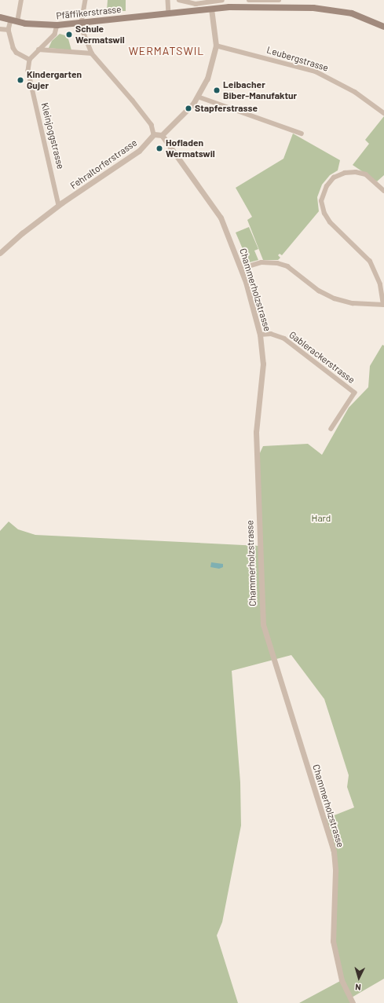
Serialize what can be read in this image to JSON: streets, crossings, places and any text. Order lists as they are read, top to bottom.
{
  "streets": {
    "main road": ["Pfäffikerstrasse"],
    "street": [
      "Leubergstrasse",
      "Kleinjoggstrasse",
      "Fehraltorferstrasse",
      "Chammerholzstrasse",
      "Gablerackerstrasse"
    ]
  },
  "crossings": [
    ["Kleinjoggstrasse", "Fehraltorferstrasse"],
    ["Chammerholzstrasse", "Gablerackerstrasse"]
  ],
  "districts": ["WERMATSWIL"],
  "parks": ["Hard"],
  "places": [
    "Schule Wermatswil",
    "Kindergarten Gujer",
    "Leibacher Biber-Manufaktur",
    "Stapferstrasse",
    "Hofladen Wermatswil"
  ],
  "north": "bottom"
}
